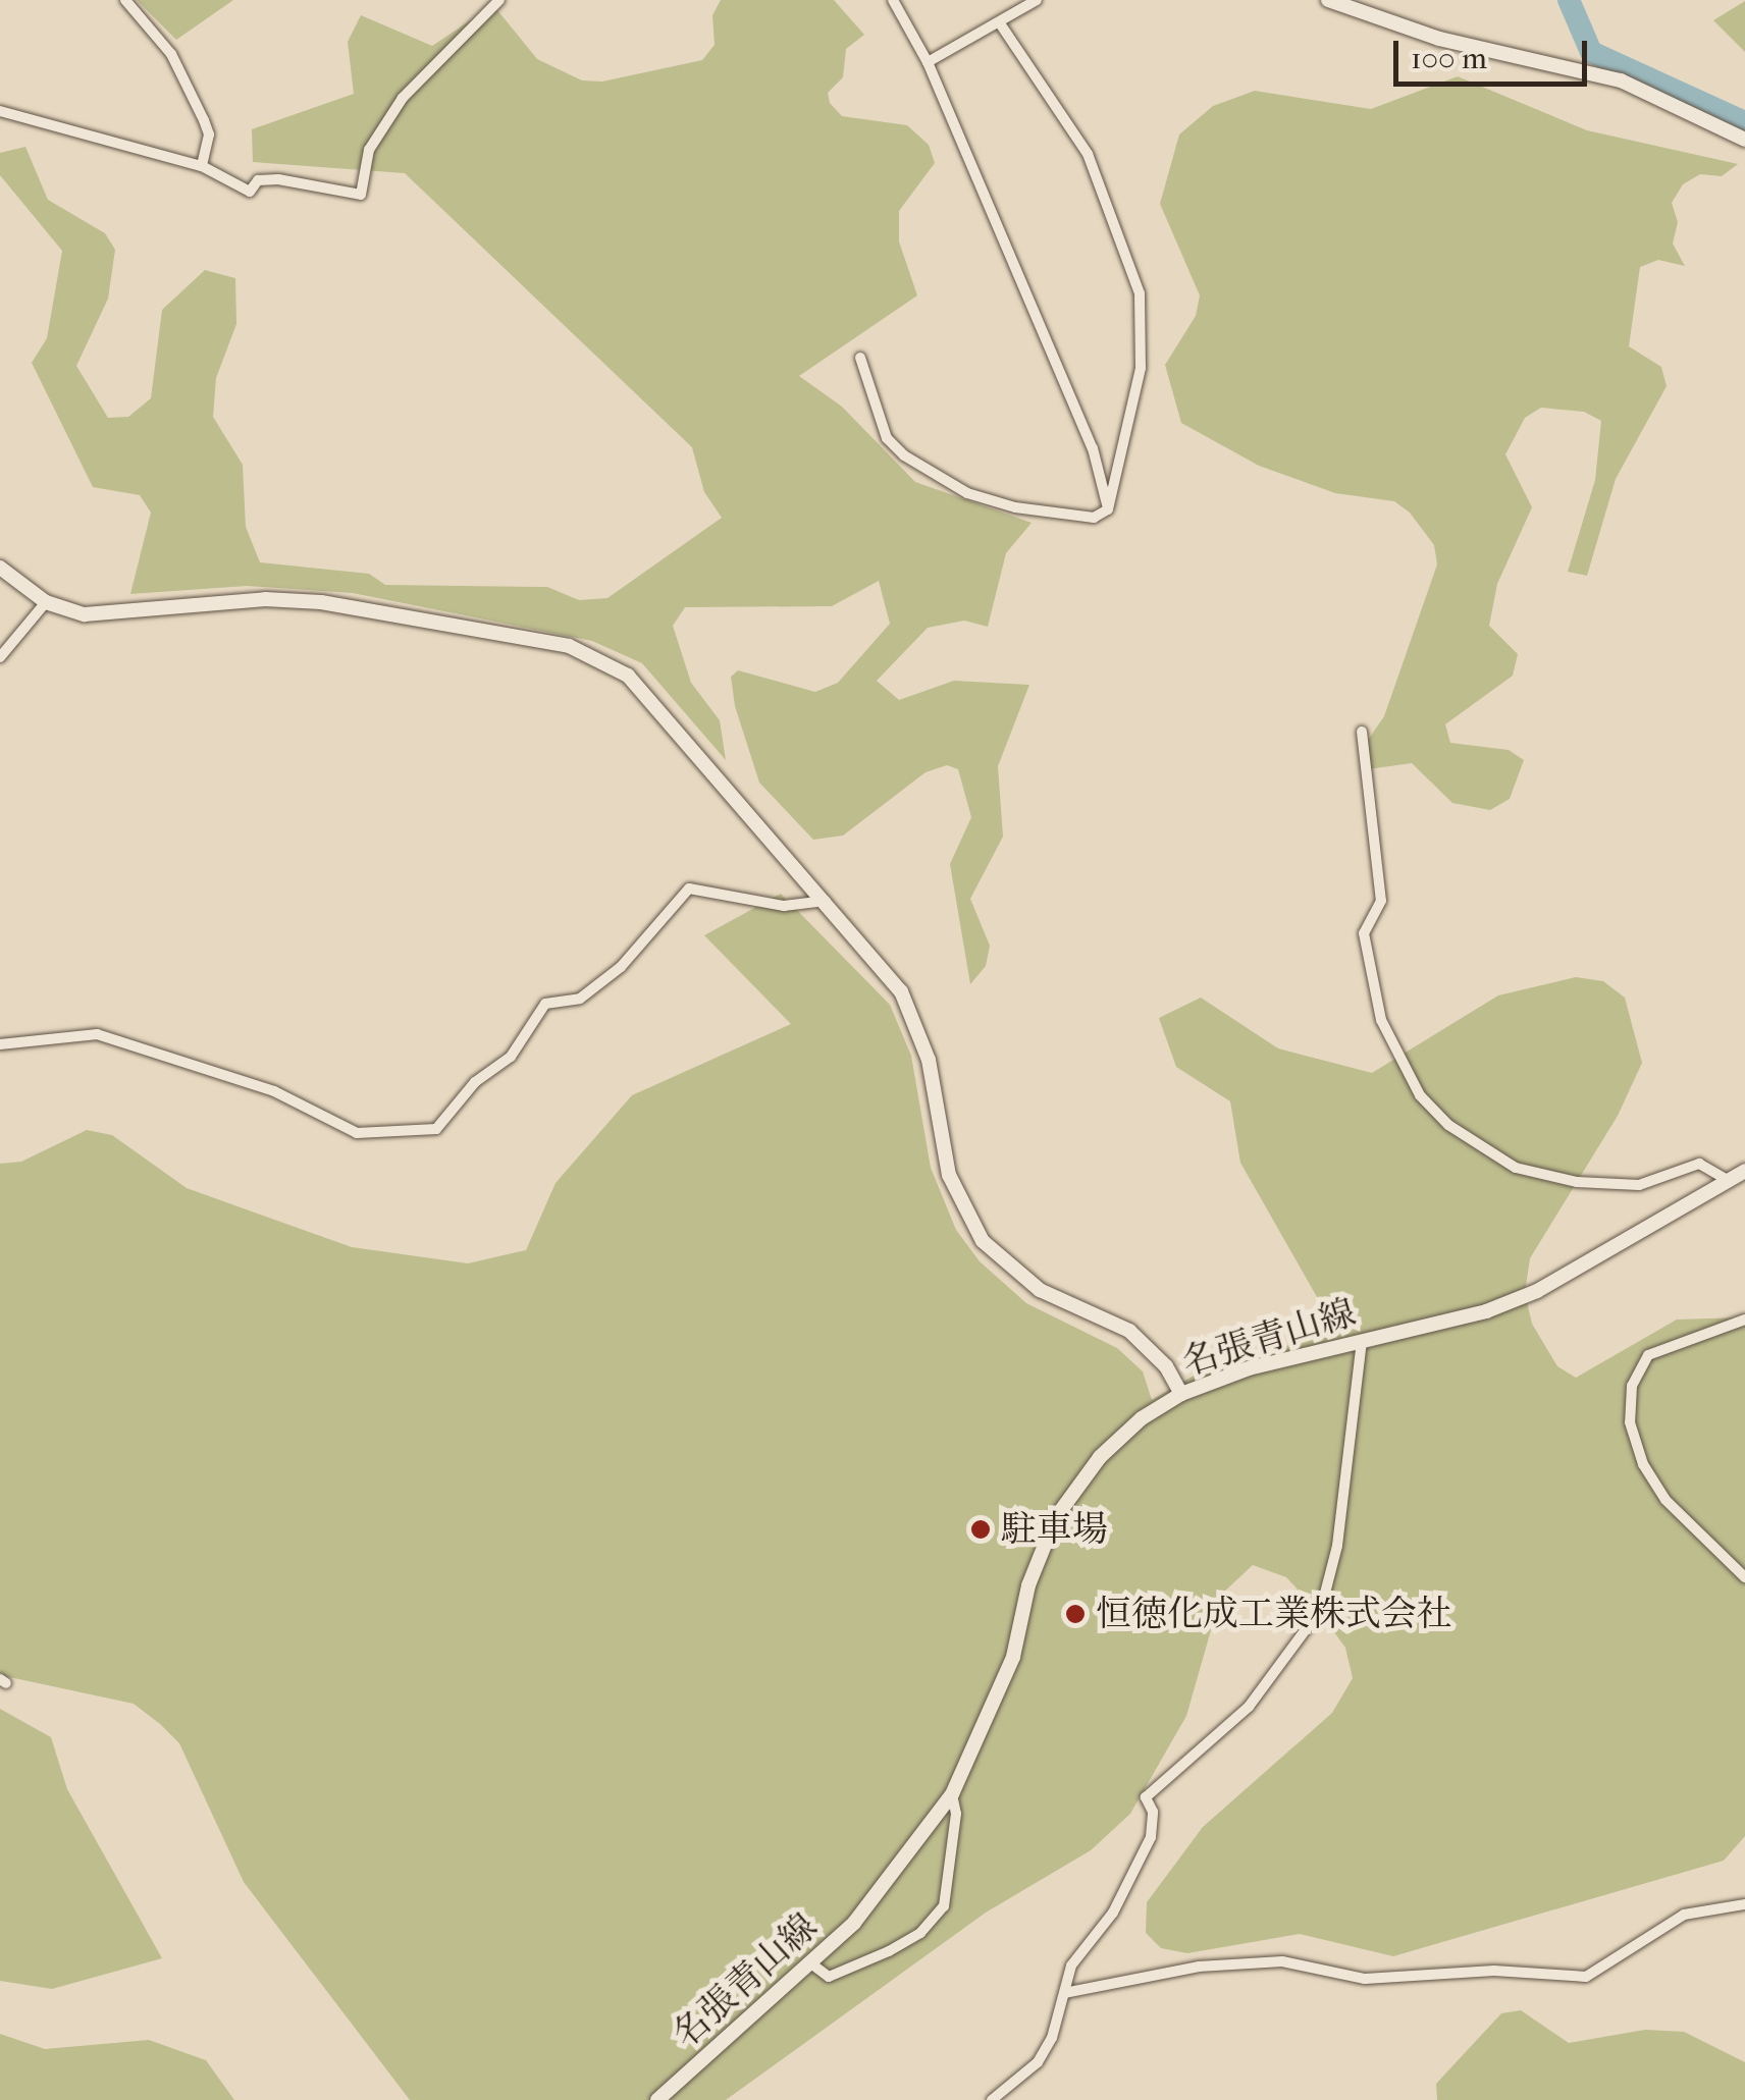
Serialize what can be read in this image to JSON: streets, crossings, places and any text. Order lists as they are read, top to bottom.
{
  "streets": {
    "main road": ["名張青山線"]
  },
  "places": ["駐車場", "恒徳化成工業株式会社"],
  "scale_bar": "100 m"
}
